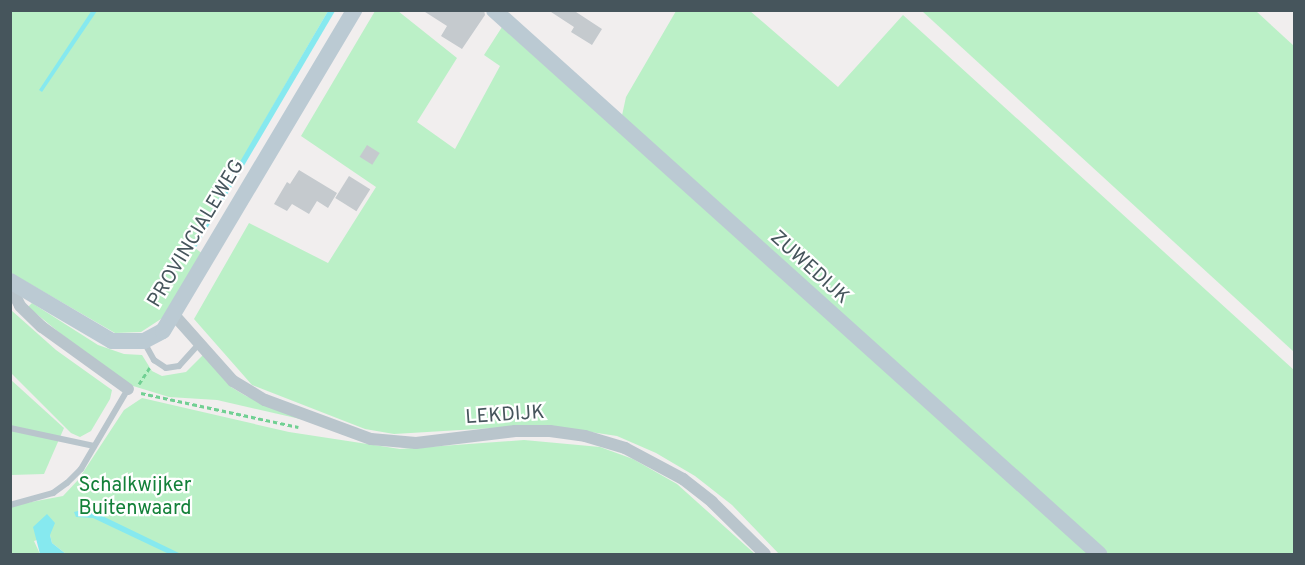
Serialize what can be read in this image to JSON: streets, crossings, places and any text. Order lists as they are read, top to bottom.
{
  "streets": {
    "street": ["PROVINCIALEWEG", "ZUWEDIJK", "LEKDIJK"]
  },
  "crossings": [
    ["PROVINCIALEWEG", "LEKDIJK"]
  ],
  "parks": ["Schalkwijker Buitenwaard"]
}
